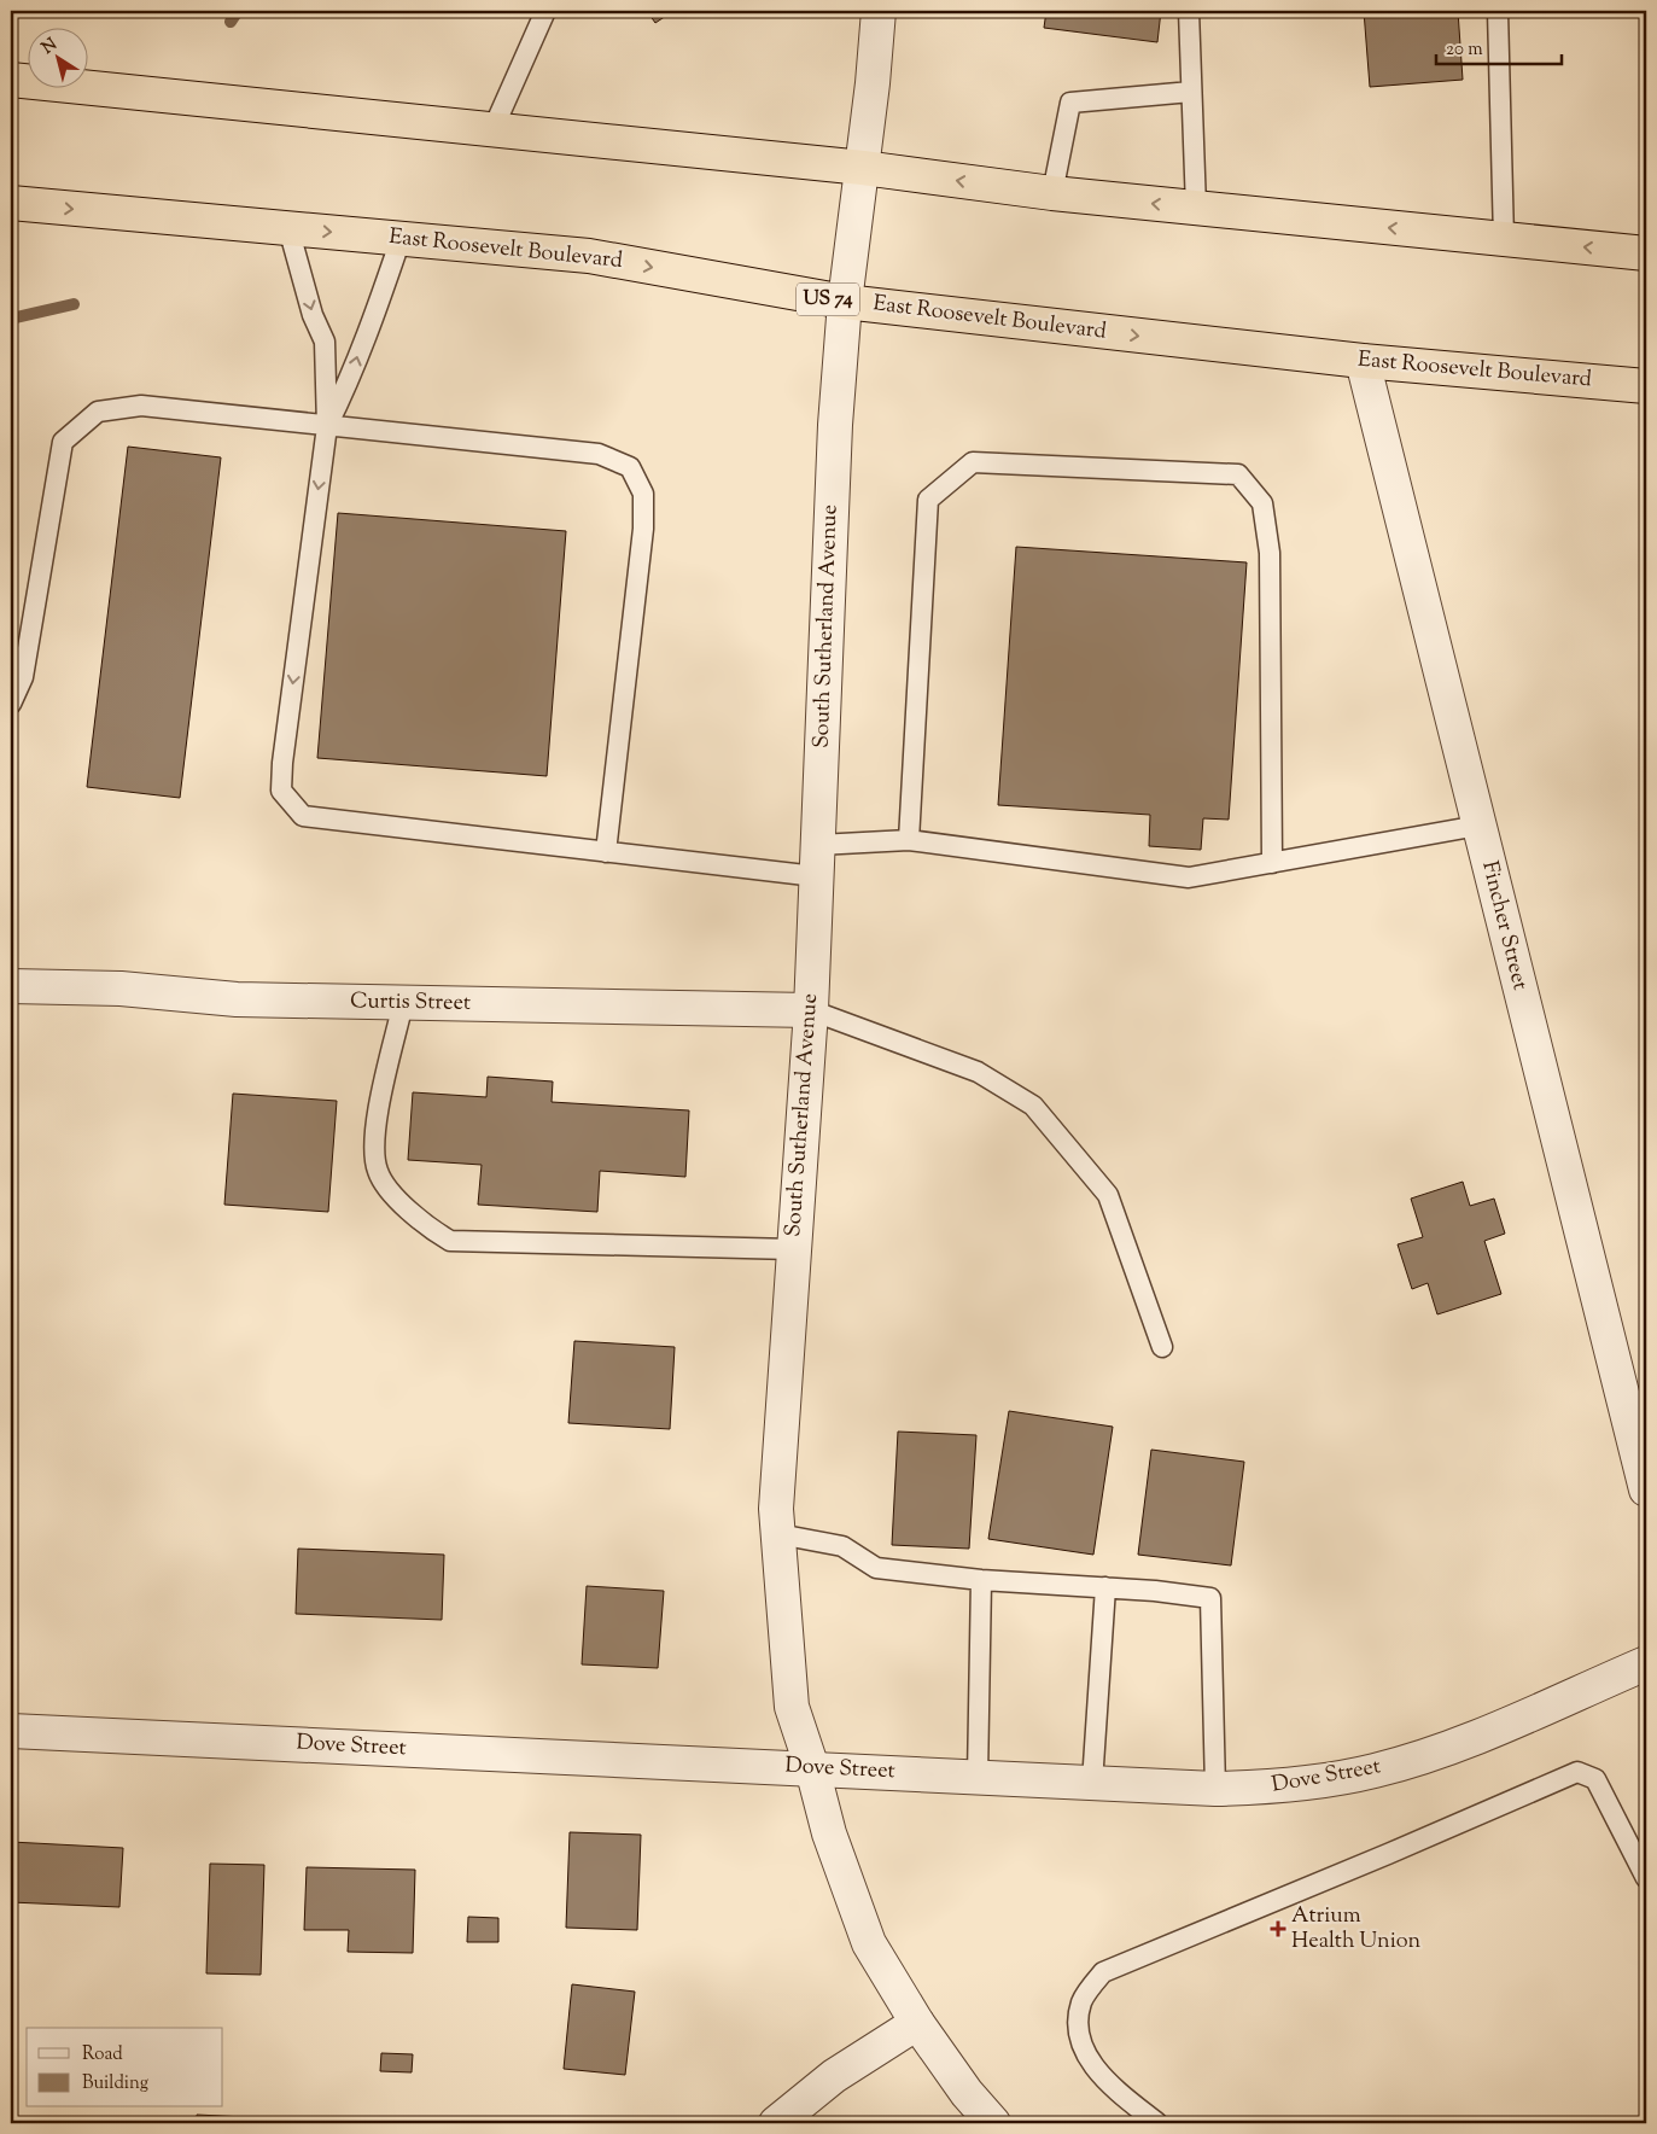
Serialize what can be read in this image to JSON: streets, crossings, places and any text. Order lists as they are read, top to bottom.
{
  "streets": {
    "highway": ["East Roosevelt Boulevard", "US 74"],
    "street": [
      "South Sutherland Avenue",
      "Fincher Street",
      "Curtis Street",
      "Dove Street"
    ]
  },
  "crossings": [
    ["East Roosevelt Boulevard", "South Sutherland Avenue"],
    ["East Roosevelt Boulevard", "Fincher Street"],
    ["South Sutherland Avenue", "Curtis Street"],
    ["South Sutherland Avenue", "Dove Street"]
  ],
  "places": {
    "health": ["Atrium Health Union"]
  },
  "legend": ["Road", "Building"],
  "scale_bar": "20 m",
  "north": "top left"
}
